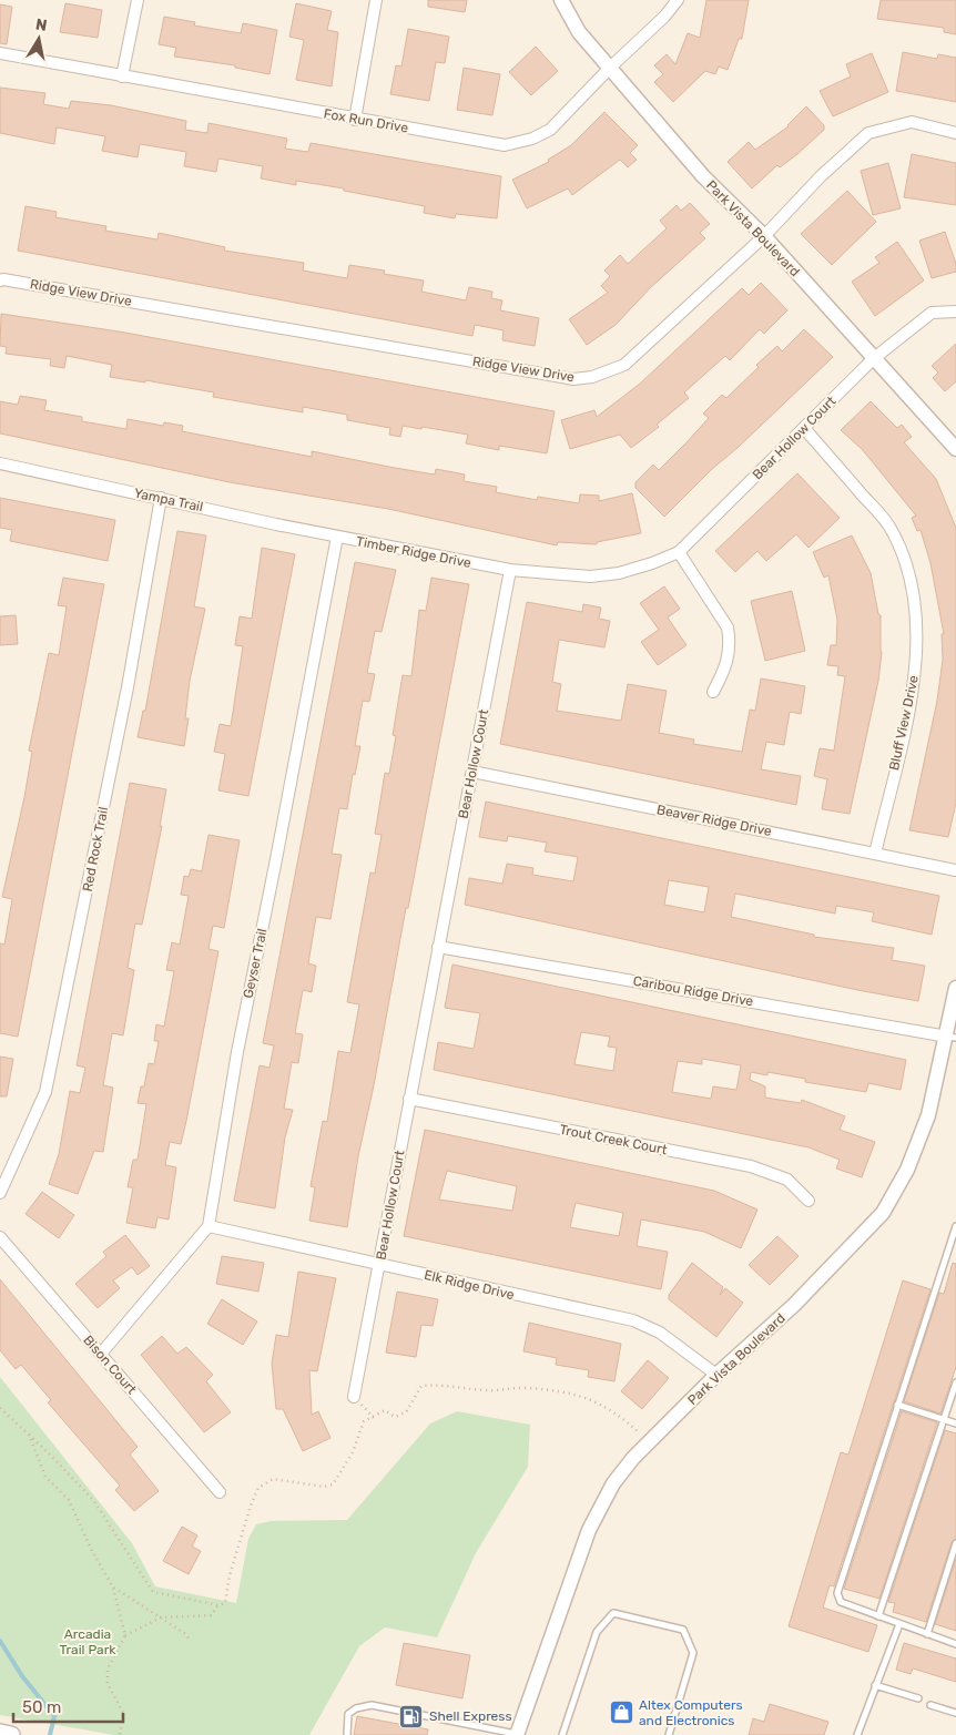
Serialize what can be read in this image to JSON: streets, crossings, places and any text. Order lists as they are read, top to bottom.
{
  "streets": {
    "street": [
      "Fox Run Drive",
      "Park Vista Boulevard",
      "Ridge View Drive",
      "Bear Hollow Court",
      "Yampa Trail",
      "Timber Ridge Drive",
      "Bluff View Drive",
      "Beaver Ridge Drive",
      "Red Rock Trail",
      "Geyser Trail",
      "Caribou Ridge Drive",
      "Trout Creek Court",
      "Elk Ridge Drive",
      "Bison Court"
    ]
  },
  "crossings": [
    ["Fox Run Drive", "Park Vista Boulevard"],
    ["Park Vista Boulevard", "Ridge View Drive"],
    ["Park Vista Boulevard", "Bear Hollow Court"],
    ["Park Vista Boulevard", "Caribou Ridge Drive"],
    ["Park Vista Boulevard", "Elk Ridge Drive"],
    ["Bear Hollow Court", "Timber Ridge Drive"],
    ["Bear Hollow Court", "Bluff View Drive"],
    ["Bear Hollow Court", "Beaver Ridge Drive"],
    ["Bear Hollow Court", "Caribou Ridge Drive"],
    ["Bear Hollow Court", "Trout Creek Court"],
    ["Bear Hollow Court", "Elk Ridge Drive"],
    ["Yampa Trail", "Timber Ridge Drive"],
    ["Yampa Trail", "Red Rock Trail"],
    ["Yampa Trail", "Geyser Trail"],
    ["Timber Ridge Drive", "Geyser Trail"],
    ["Bluff View Drive", "Beaver Ridge Drive"],
    ["Geyser Trail", "Elk Ridge Drive"]
  ],
  "parks": ["Arcadia Trail Park"],
  "places": {
    "shop": ["Altex Computers and Electronics"],
    "fuel station": ["Shell Express"]
  },
  "scale_bar": "50 m",
  "north": "top"
}
